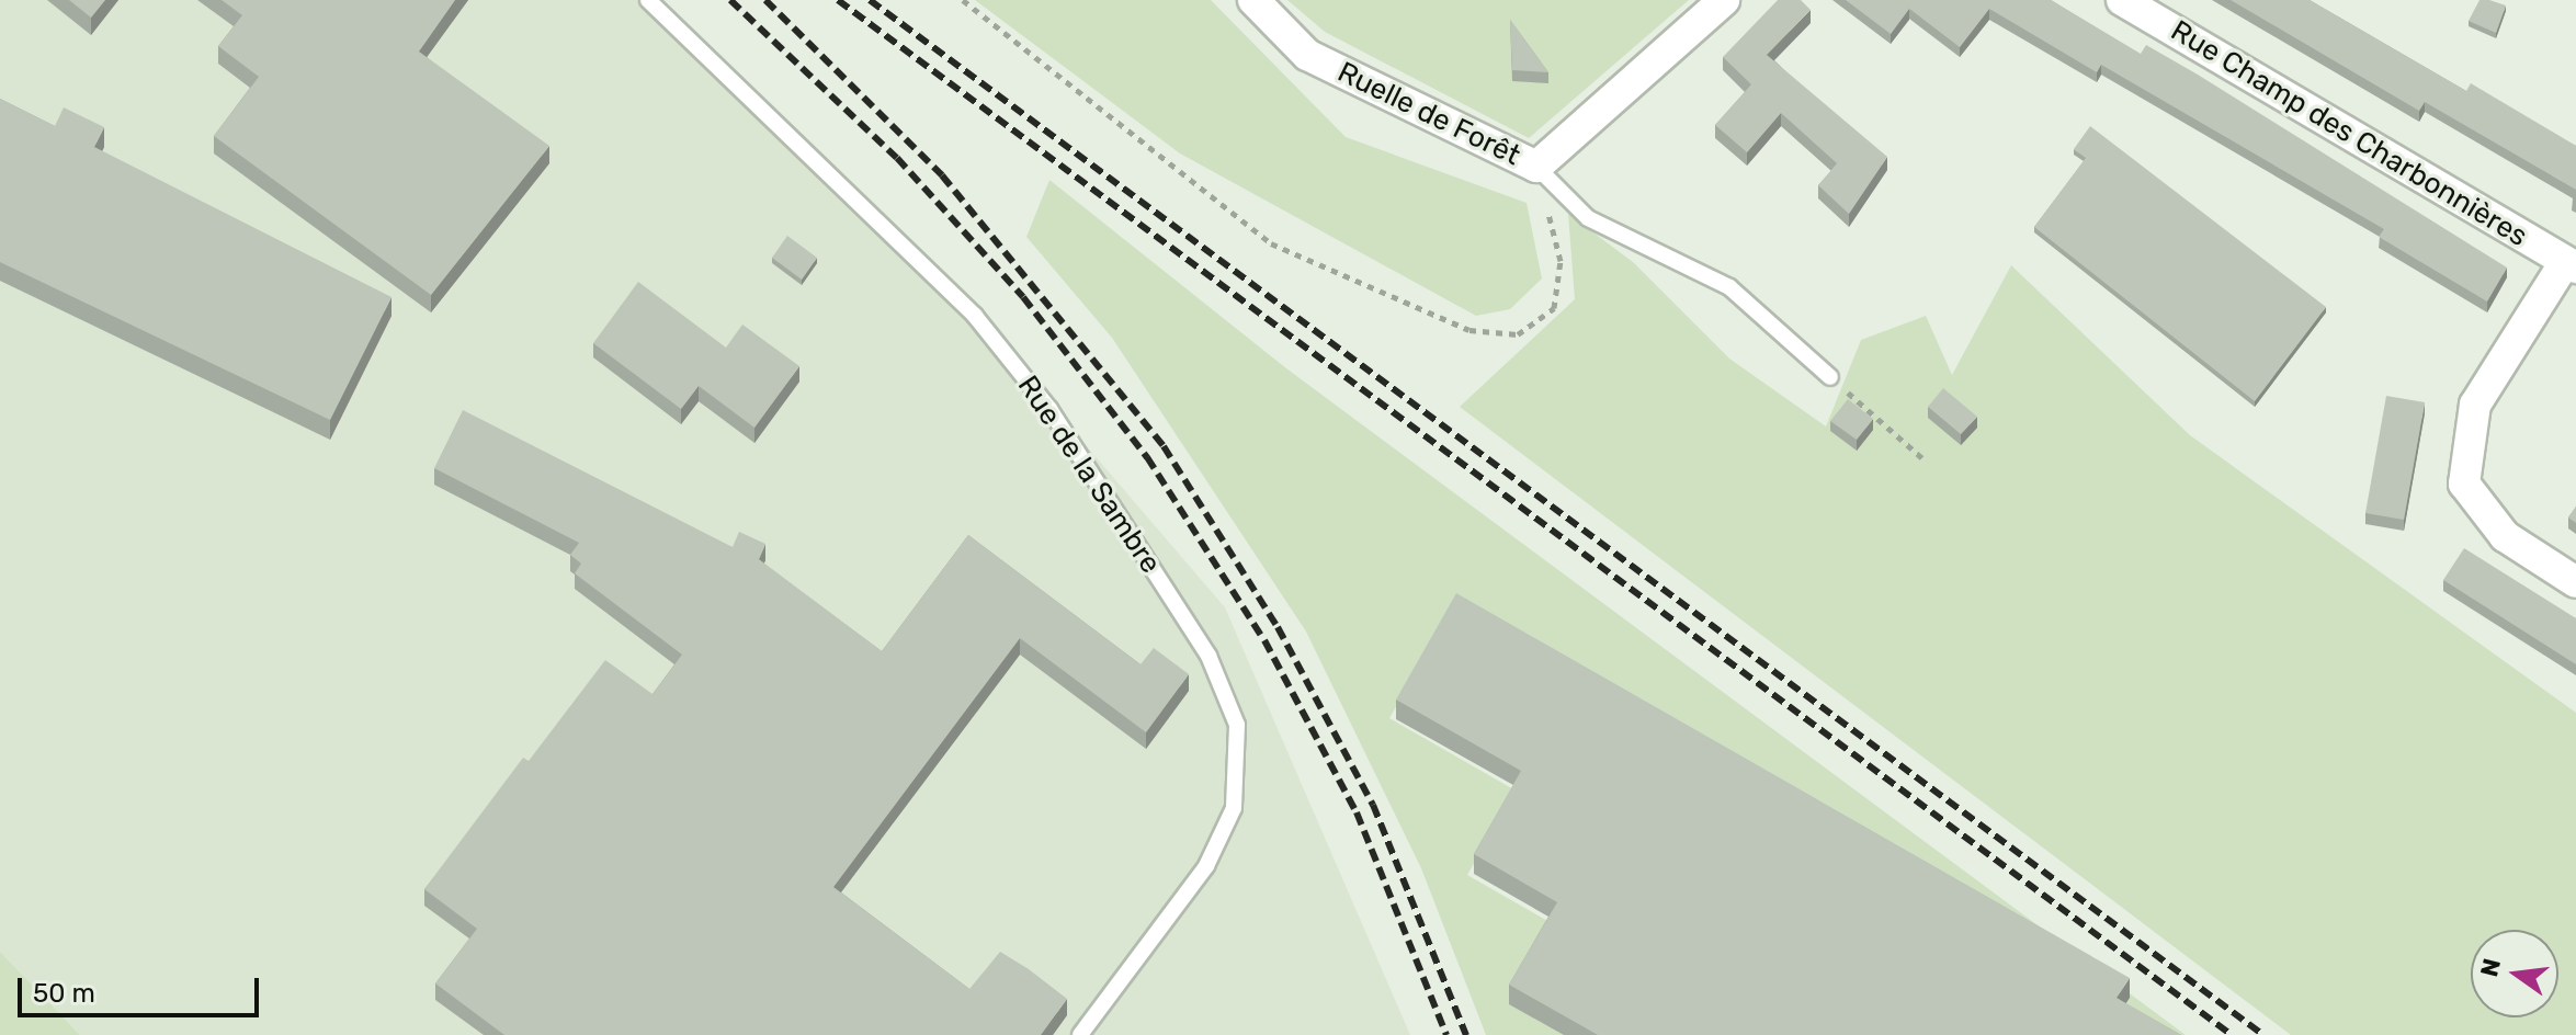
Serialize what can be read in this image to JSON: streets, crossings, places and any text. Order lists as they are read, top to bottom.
{
  "streets": {
    "street": ["Ruelle de Forêt", "Rue Champ des Charbonnières"],
    "lane": ["Rue de la Sambre"]
  },
  "scale_bar": "50 m",
  "north": "left"
}
